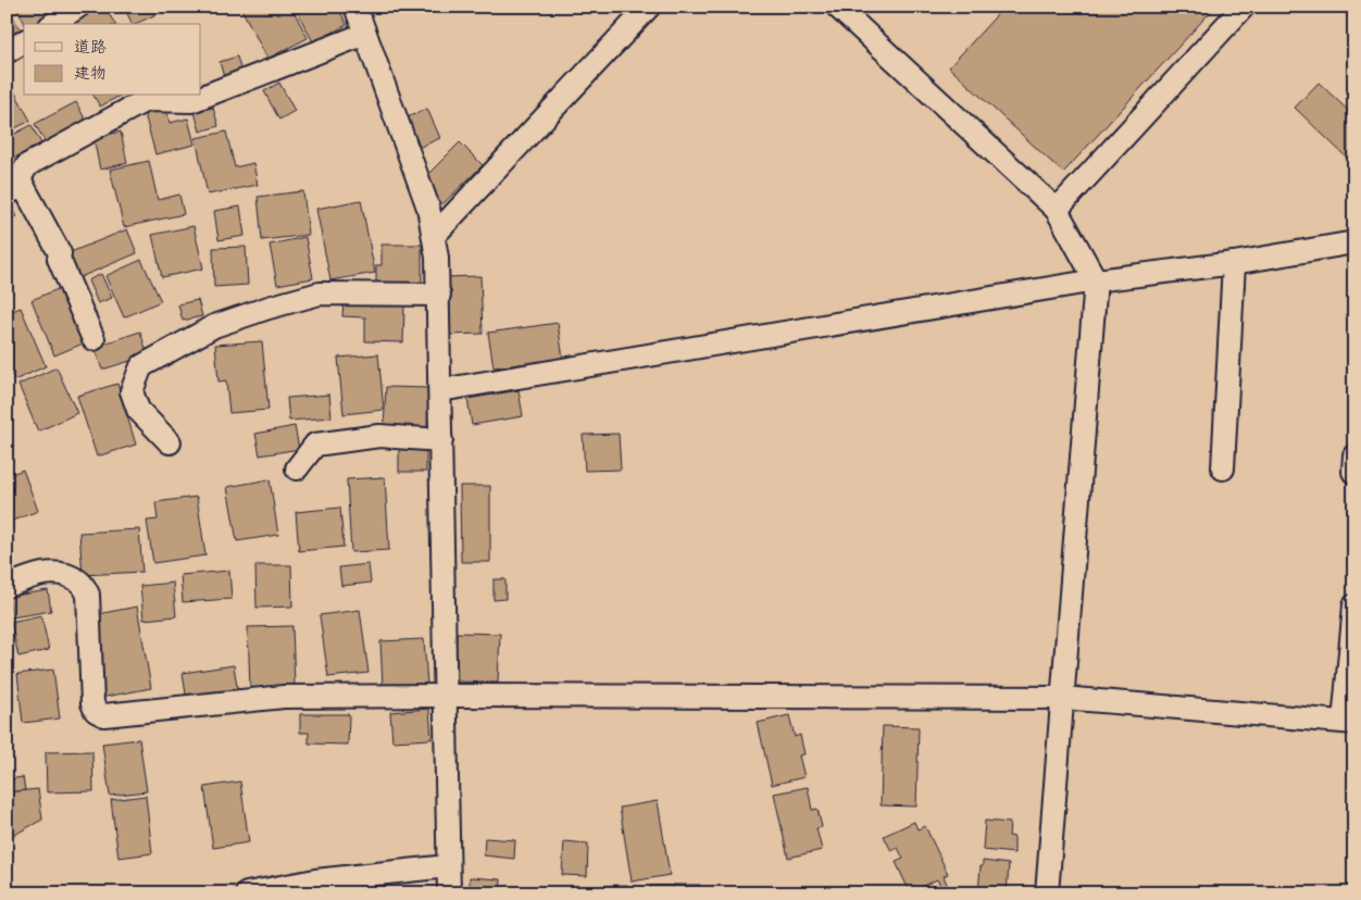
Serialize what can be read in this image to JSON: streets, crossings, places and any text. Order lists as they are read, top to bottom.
{
  "legend": ["道路", "建物"]
}
